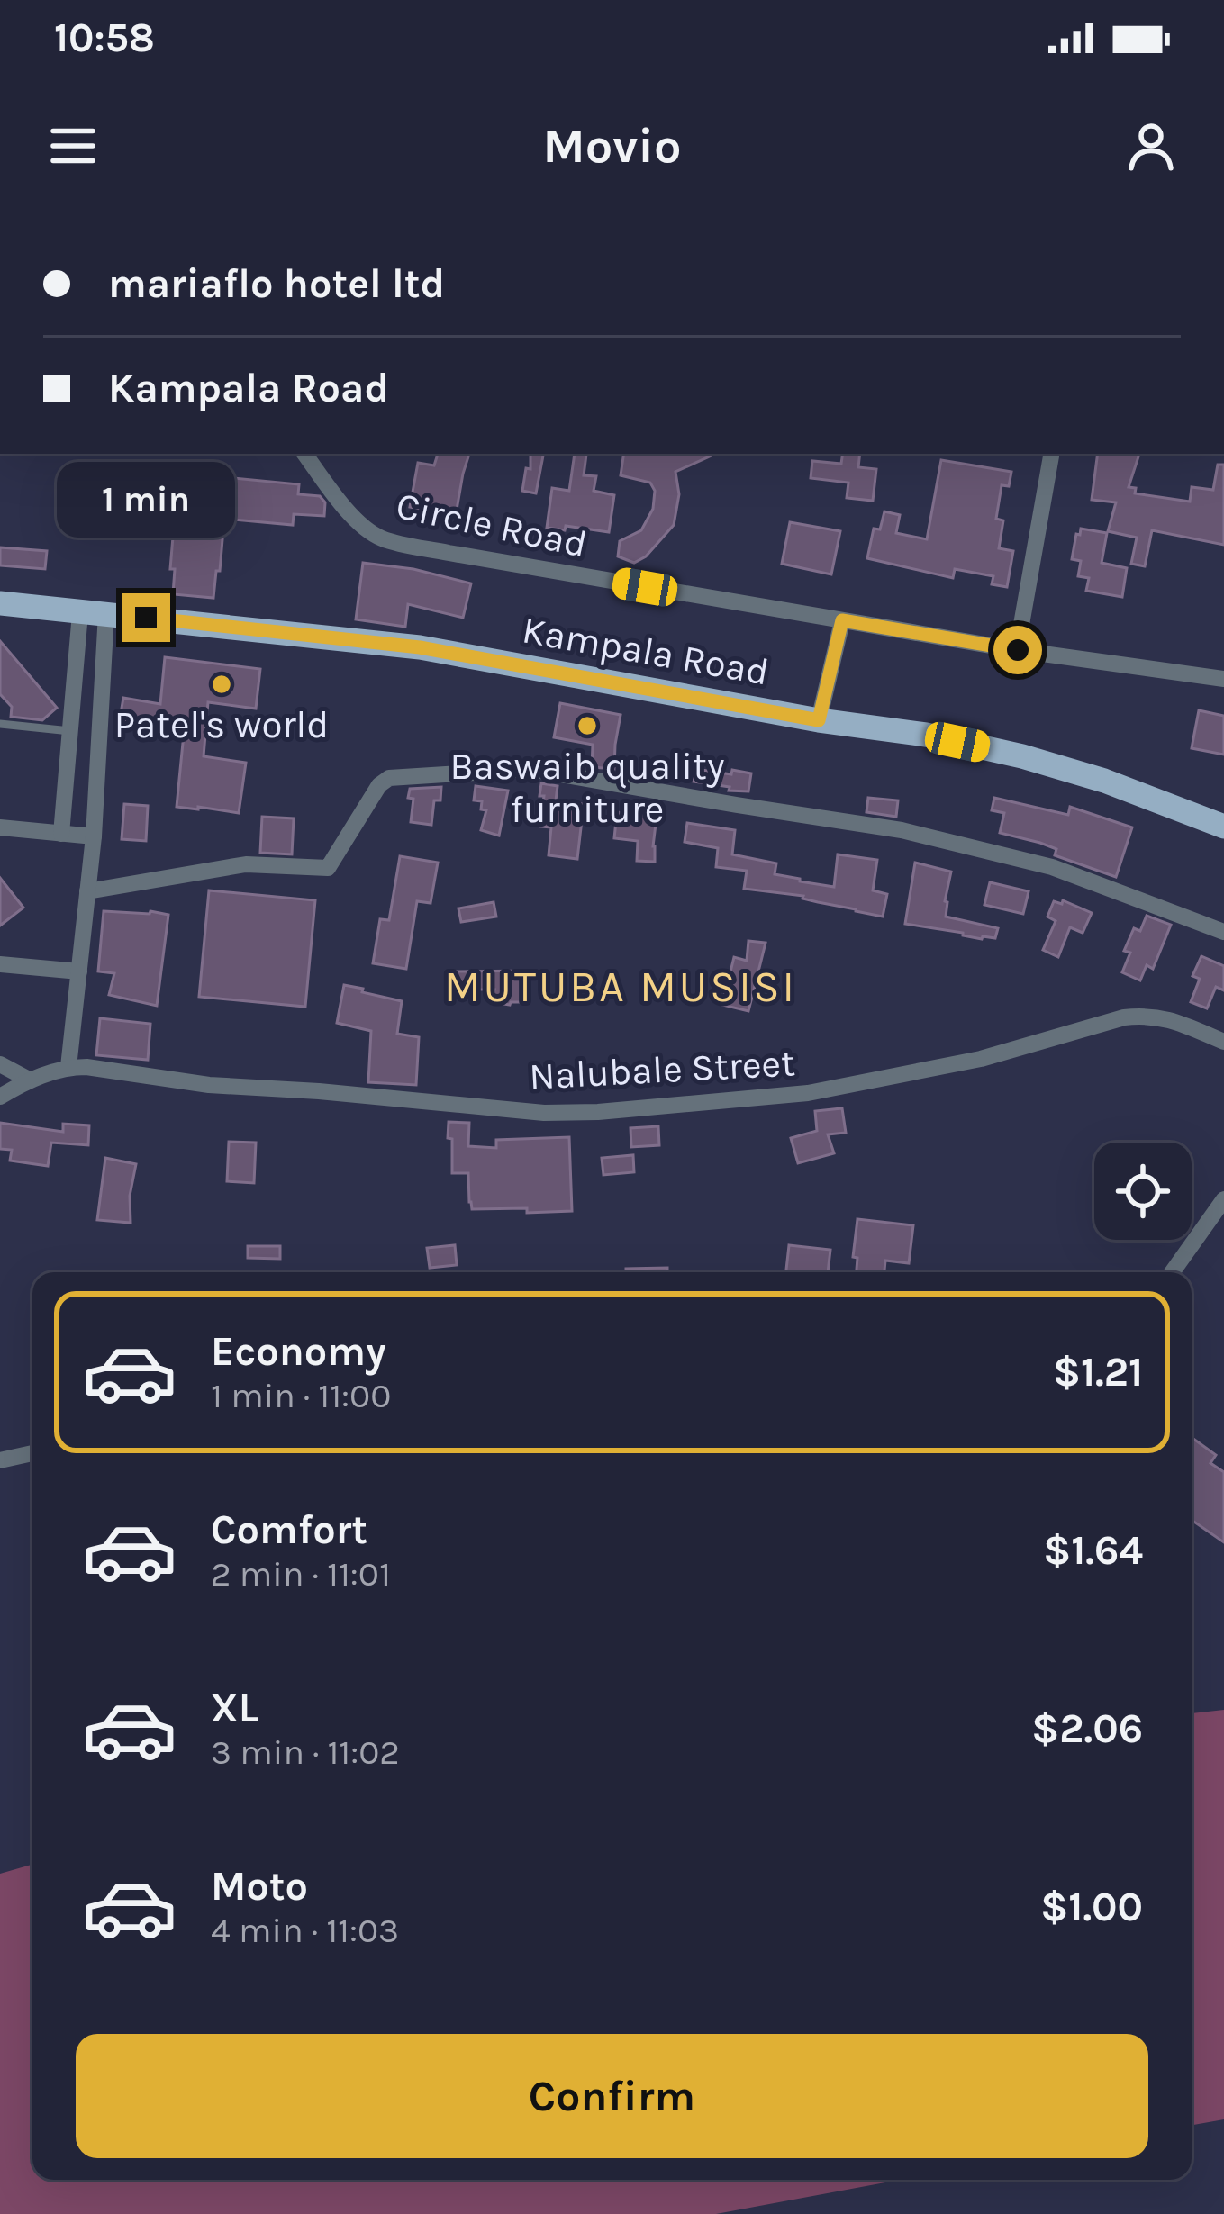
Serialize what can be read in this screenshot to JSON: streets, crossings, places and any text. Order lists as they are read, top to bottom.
{
  "streets": {
    "main road": ["Kampala Road"],
    "street": ["Circle Road", "Nalubale Street"]
  },
  "districts": ["MUTUBA MUSISI"],
  "places": ["Patel's world", "Baswaib quality furniture"],
  "page": {
    "status": "10:58",
    "header": "Movio",
    "banner": ["mariaflo hotel ltd", "Kampala Road"],
    "bubble": "1 min",
    "list": [
      {
        "name": "Economy",
        "note": "1 min · 11:00",
        "value": "$1.21"
      },
      {
        "name": "Comfort",
        "note": "2 min · 11:01",
        "value": "$1.64"
      },
      {
        "name": "XL",
        "note": "3 min · 11:02",
        "value": "$2.06"
      },
      {
        "name": "Moto",
        "note": "4 min · 11:03",
        "value": "$1.00"
      }
    ],
    "buttons": "Confirm"
  }
}
